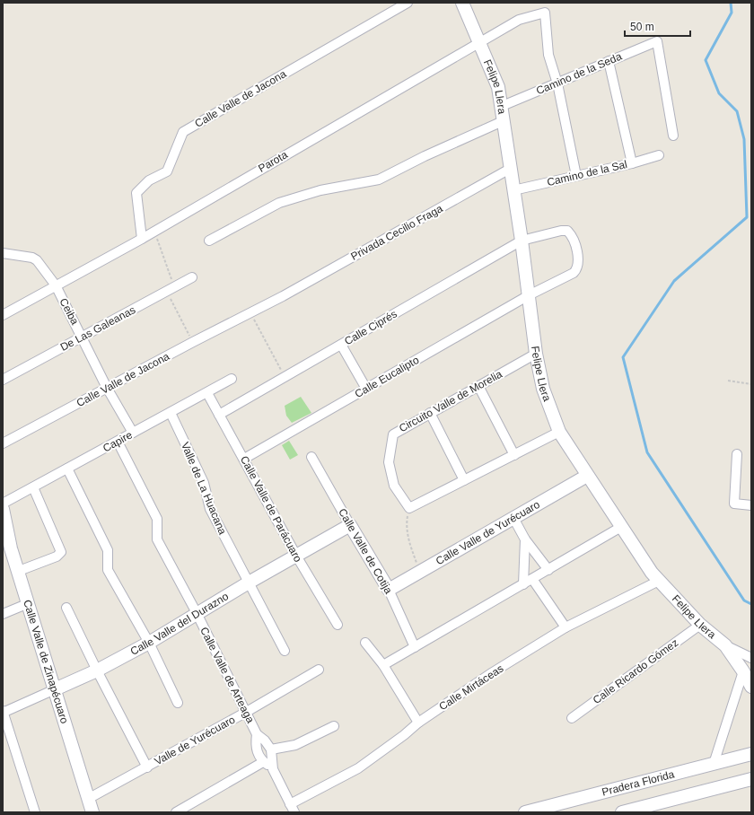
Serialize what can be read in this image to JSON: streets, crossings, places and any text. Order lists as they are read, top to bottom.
{
  "streets": {
    "street": [
      "Camino de la Seda",
      "Felipe Llera",
      "Calle Valle de Jacona",
      "Parota",
      "Camino de la Sal",
      "Privada Cecilio Fraga",
      "Ceiba",
      "Calle Ciprés",
      "De Las Galeanas",
      "Calle Eucalipto",
      "Circuito Valle de Morelia",
      "Capire",
      "Valle de La Huacana",
      "Calle Valle de Parácuaro",
      "Calle Valle de Yurécuaro",
      "Calle Valle de Cotija",
      "Calle Valle del Durazno",
      "Calle Valle de Zinapécuaro",
      "Calle Ricardo Gómez",
      "Calle Valle de Arteaga",
      "Calle Mirtáceas",
      "Valle de Yurécuaro",
      "Pradera Florida"
    ]
  },
  "crossings": [
    ["Camino de la Seda", "Felipe Llera"],
    ["Camino de la Seda", "Parota"],
    ["Felipe Llera", "Parota"],
    ["Felipe Llera", "Camino de la Sal"],
    ["Felipe Llera", "Privada Cecilio Fraga"],
    ["Felipe Llera", "Calle Ciprés"],
    ["Felipe Llera", "Calle Eucalipto"],
    ["Felipe Llera", "Circuito Valle de Morelia"],
    ["Felipe Llera", "Calle Valle de Yurécuaro"],
    ["Felipe Llera", "Calle Ricardo Gómez"],
    ["Felipe Llera", "Calle Mirtáceas"],
    ["Calle Valle de Jacona", "Parota"],
    ["Calle Valle de Jacona", "Privada Cecilio Fraga"],
    ["Calle Valle de Jacona", "Ceiba"],
    ["Parota", "Ceiba"],
    ["Ceiba", "De Las Galeanas"],
    ["Ceiba", "Capire"],
    ["Calle Ciprés", "Calle Eucalipto"],
    ["Calle Ciprés", "Calle Valle de Parácuaro"],
    ["Calle Eucalipto", "Calle Valle de Parácuaro"],
    ["Capire", "Valle de La Huacana"],
    ["Capire", "Calle Valle de Parácuaro"],
    ["Capire", "Calle Valle de Arteaga"],
    ["Valle de La Huacana", "Calle Valle del Durazno"],
    ["Calle Valle de Parácuaro", "Calle Valle del Durazno"],
    ["Calle Valle de Yurécuaro", "Calle Valle de Cotija"],
    ["Calle Valle de Cotija", "Calle Valle del Durazno"],
    ["Calle Valle del Durazno", "Calle Valle de Zinapécuaro"],
    ["Calle Valle del Durazno", "Calle Valle de Arteaga"],
    ["Calle Valle de Zinapécuaro", "Valle de Yurécuaro"],
    ["Calle Valle de Arteaga", "Calle Mirtáceas"],
    ["Calle Valle de Arteaga", "Valle de Yurécuaro"]
  ],
  "scale_bar": "50 m"
}
